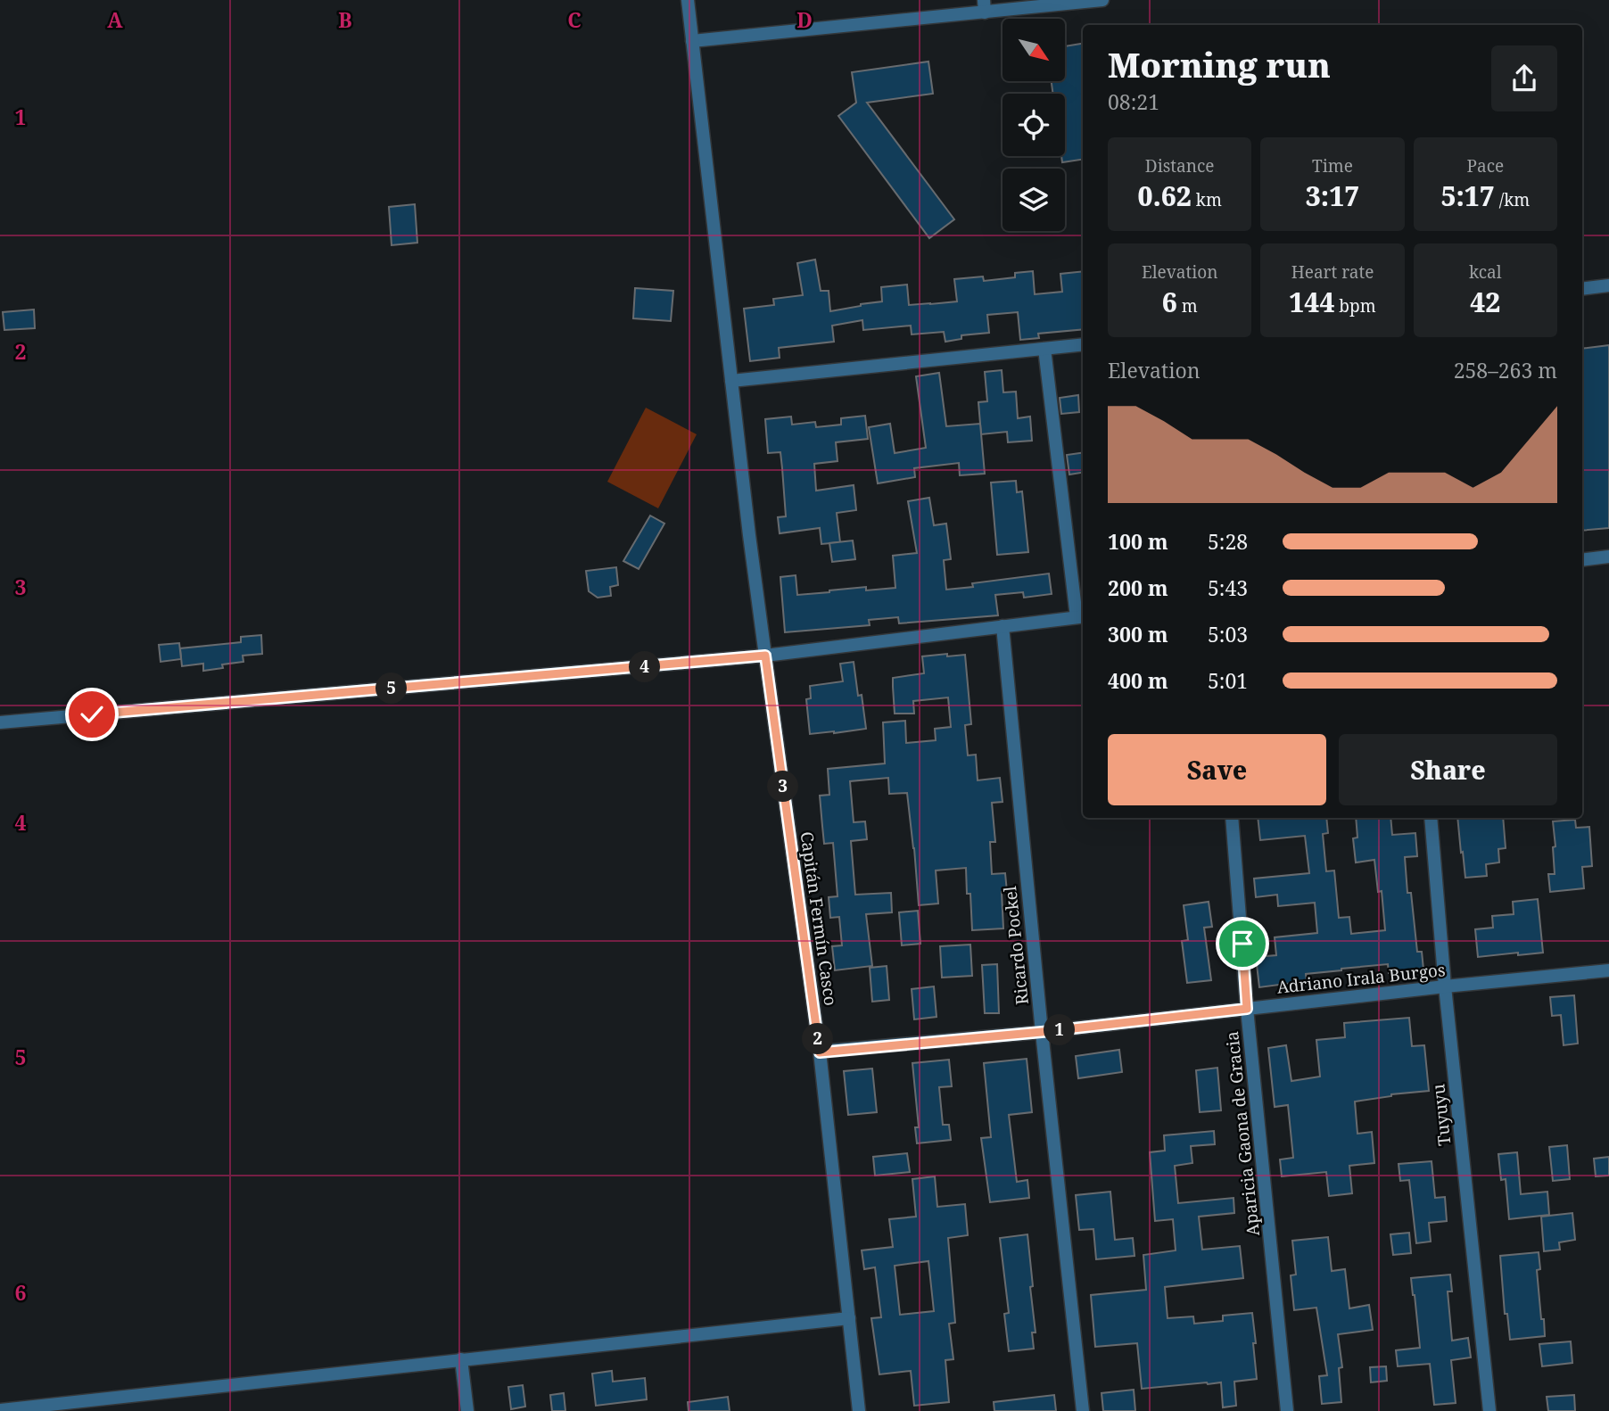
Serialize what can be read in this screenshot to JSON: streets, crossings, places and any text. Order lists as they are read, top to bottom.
{
  "streets": {
    "street": [
      "Capitán Fermín Casco",
      "Ricardo Pockel",
      "Adriano Irala Burgos",
      "Tuyuyu",
      "Aparicia Gaona de Gracia"
    ]
  },
  "crossings": [
    ["Capitán Fermín Casco", "Adriano Irala Burgos"],
    ["Ricardo Pockel", "Adriano Irala Burgos"],
    ["Adriano Irala Burgos", "Tuyuyu"],
    ["Adriano Irala Burgos", "Aparicia Gaona de Gracia"]
  ],
  "north": "bottom right",
  "page": {
    "heading": ["Morning run", "08:21"],
    "stats": [
      ["Distance", "0.62 km"],
      ["Time", "3:17"],
      ["Pace", "5:17 /km"],
      ["Elevation", "6 m"],
      ["Heart rate", "144 bpm"],
      ["kcal", "42"]
    ],
    "chart": ["Elevation", "258–263 m"],
    "list": [
      {
        "name": "100 m",
        "note": "5:28"
      },
      {
        "name": "200 m",
        "note": "5:43"
      },
      {
        "name": "300 m",
        "note": "5:03"
      },
      {
        "name": "400 m",
        "note": "5:01"
      }
    ],
    "pins": [
      "4",
      "5",
      "3",
      "1",
      "2"
    ],
    "buttons": ["Save", "Share"]
  },
  "grid": {
    "columns": [
      "A",
      "B",
      "C",
      "D"
    ],
    "rows": [
      "1",
      "2",
      "3",
      "4",
      "5",
      "6"
    ]
  }
}
